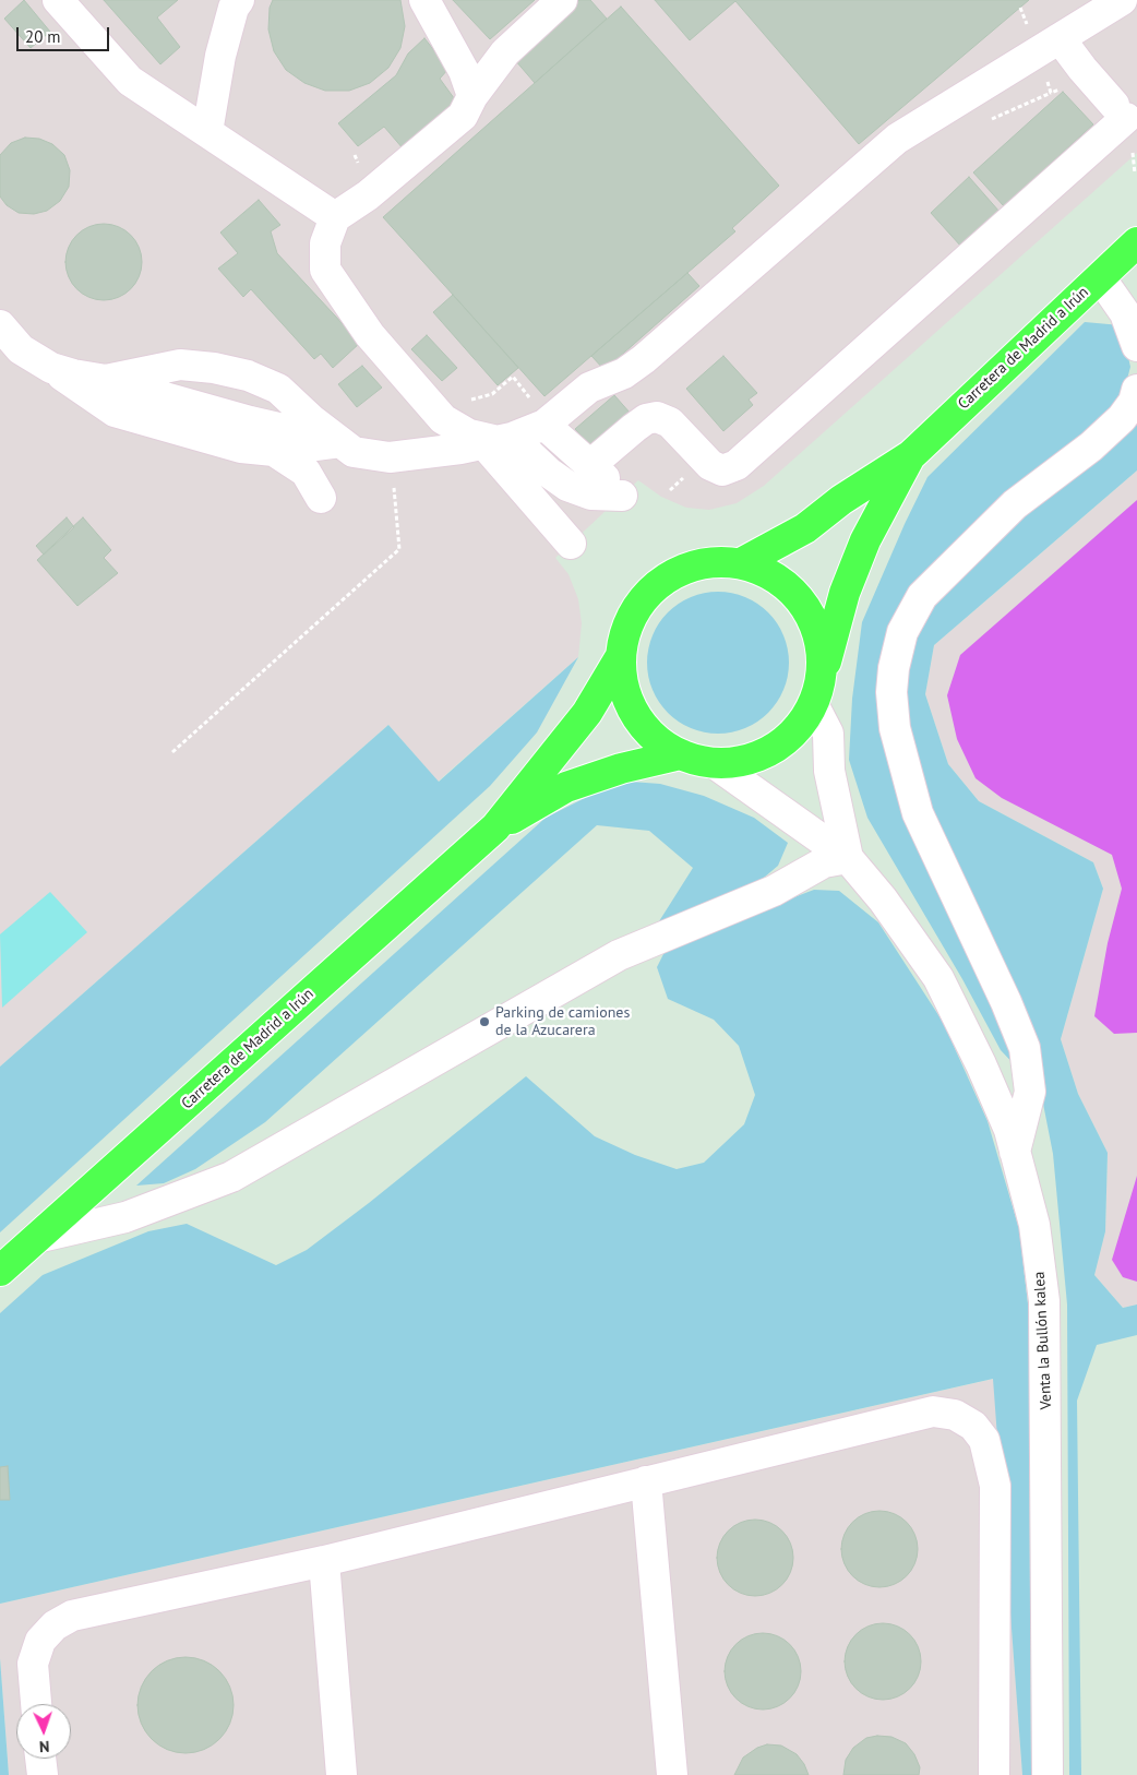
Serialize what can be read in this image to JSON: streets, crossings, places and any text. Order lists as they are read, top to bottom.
{
  "streets": {
    "highway": ["Carretera de Madrid a Irún"],
    "street": ["Venta la Bullón kalea"]
  },
  "places": ["Parking de camiones de la Azucarera"],
  "scale_bar": "20 m",
  "north": "bottom"
}
